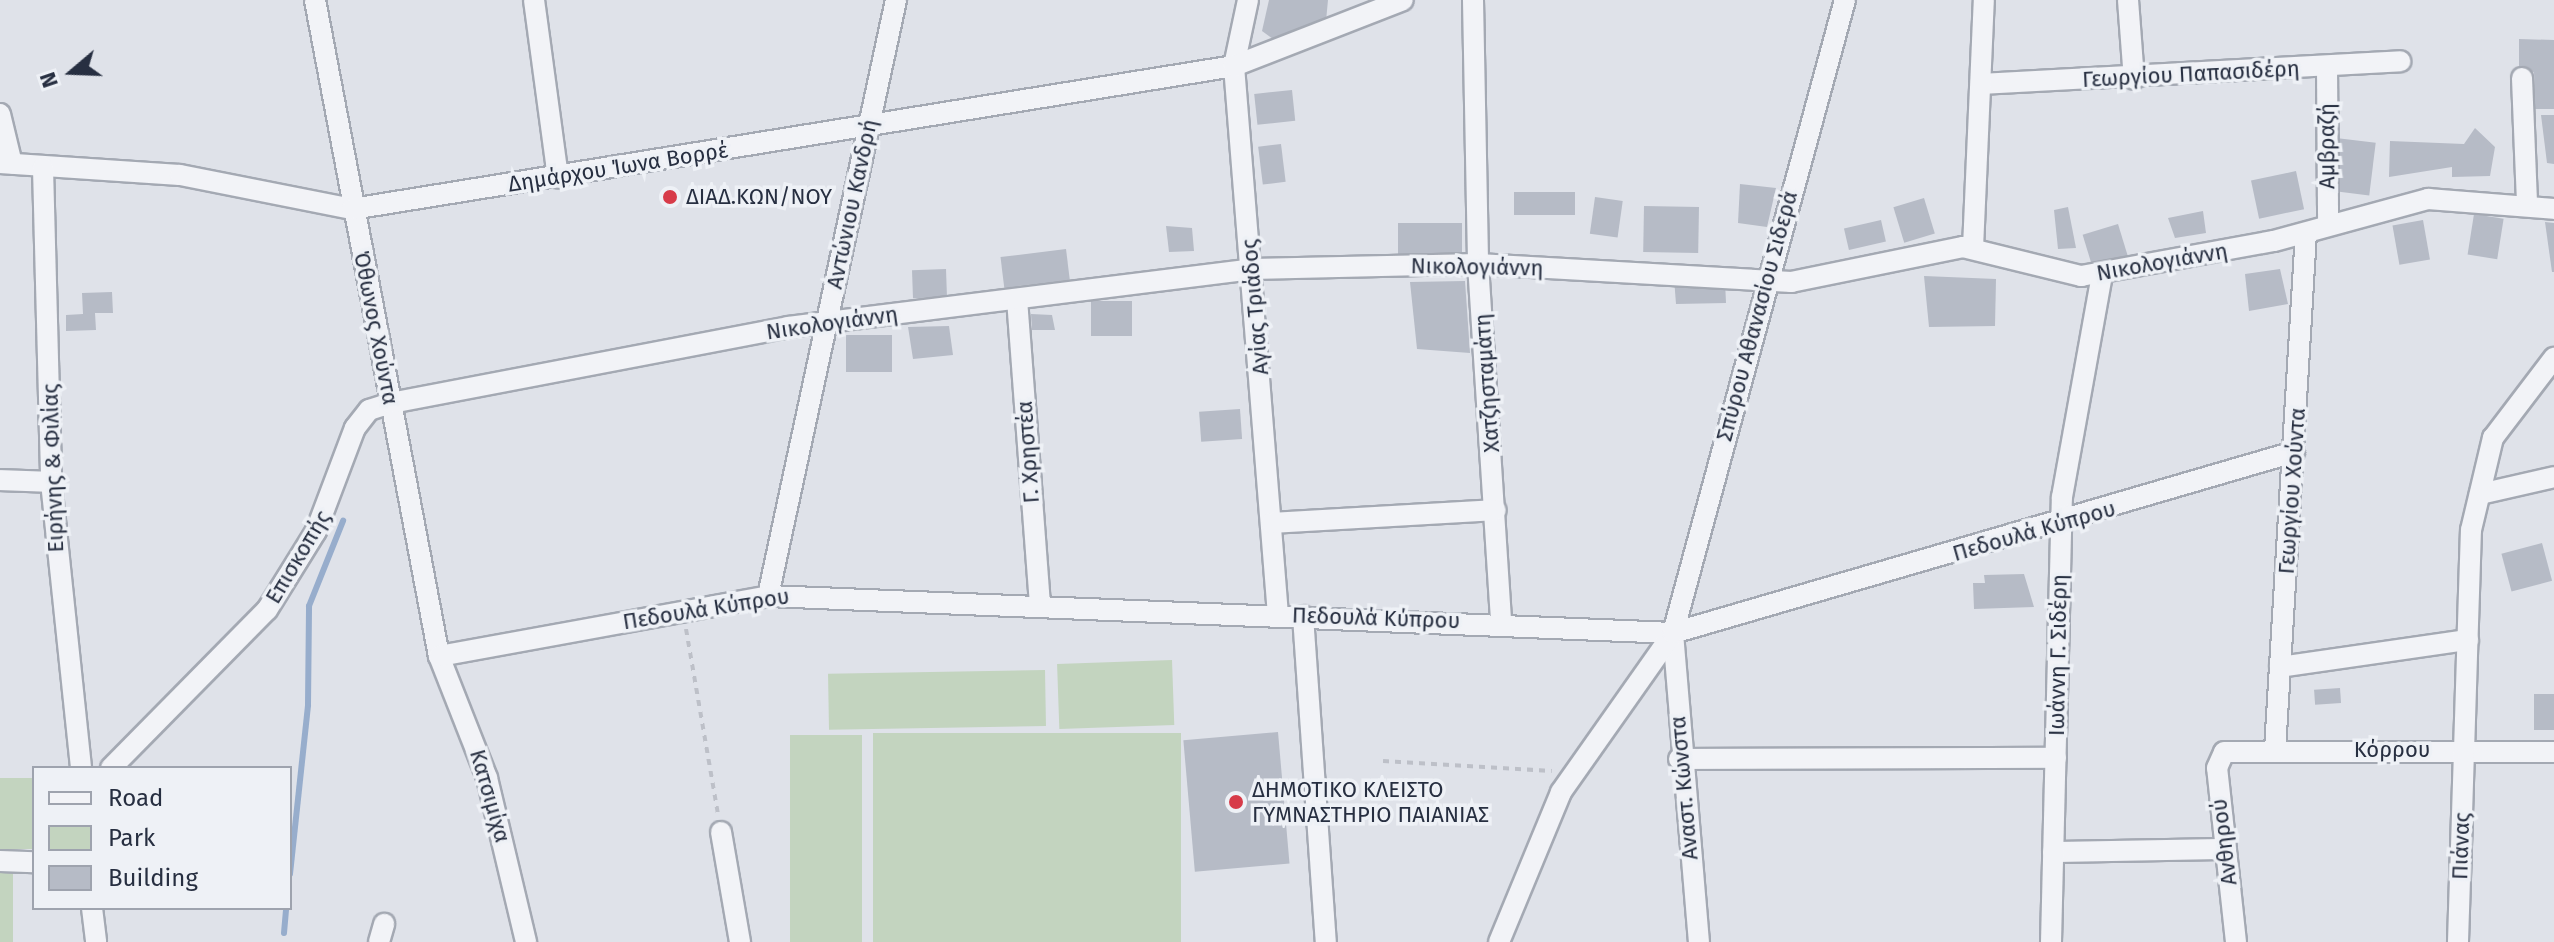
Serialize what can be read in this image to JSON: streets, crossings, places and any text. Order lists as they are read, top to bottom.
{
  "streets": {
    "street": [
      "Γεωργίου Παπασιδέρη",
      "Αμβραζή",
      "Δημάρχου Ίωνα Βορρέ",
      "Αντώνιου Κανδρή",
      "Νικολογιάννη",
      "Αγίας Τριάδος",
      "Σπύρου Αθανασίου Σιδερά",
      "Όθωνος Χούντα",
      "Χατζησταμάτη",
      "Γ. Χρηστέα",
      "Ειρήνης & Φιλίας",
      "Γεωργίου Χούντα",
      "Πεδουλά Κύπρου",
      "Επισκοπής",
      "Ιωάννη Γ. Σιδέρη",
      "Κόρρου",
      "Αναστ. Κώνστα",
      "Κατσιμίχα",
      "Ανθηρού",
      "Πιάνας"
    ]
  },
  "crossings": [
    ["Γεωργίου Παπασιδέρη", "Αμβραζή"],
    ["Αμβραζή", "Νικολογιάννη"],
    ["Δημάρχου Ίωνα Βορρέ", "Αντώνιου Κανδρή"],
    ["Δημάρχου Ίωνα Βορρέ", "Αγίας Τριάδος"],
    ["Δημάρχου Ίωνα Βορρέ", "Όθωνος Χούντα"],
    ["Δημάρχου Ίωνα Βορρέ", "Ειρήνης & Φιλίας"],
    ["Αντώνιου Κανδρή", "Νικολογιάννη"],
    ["Αντώνιου Κανδρή", "Πεδουλά Κύπρου"],
    ["Νικολογιάννη", "Αγίας Τριάδος"],
    ["Νικολογιάννη", "Σπύρου Αθανασίου Σιδερά"],
    ["Νικολογιάννη", "Όθωνος Χούντα"],
    ["Νικολογιάννη", "Χατζησταμάτη"],
    ["Νικολογιάννη", "Γ. Χρηστέα"],
    ["Νικολογιάννη", "Γεωργίου Χούντα"],
    ["Νικολογιάννη", "Επισκοπής"],
    ["Νικολογιάννη", "Ιωάννη Γ. Σιδέρη"],
    ["Αγίας Τριάδος", "Πεδουλά Κύπρου"],
    ["Σπύρου Αθανασίου Σιδερά", "Πεδουλά Κύπρου"],
    ["Σπύρου Αθανασίου Σιδερά", "Αναστ. Κώνστα"],
    ["Όθωνος Χούντα", "Πεδουλά Κύπρου"],
    ["Όθωνος Χούντα", "Επισκοπής"],
    ["Όθωνος Χούντα", "Κατσιμίχα"],
    ["Χατζησταμάτη", "Πεδουλά Κύπρου"],
    ["Γ. Χρηστέα", "Πεδουλά Κύπρου"],
    ["Γεωργίου Χούντα", "Πεδουλά Κύπρου"],
    ["Γεωργίου Χούντα", "Κόρρου"],
    ["Πεδουλά Κύπρου", "Ιωάννη Γ. Σιδέρη"],
    ["Πεδουλά Κύπρου", "Αναστ. Κώνστα"],
    ["Πεδουλά Κύπρου", "Κατσιμίχα"],
    ["Κόρρου", "Ανθηρού"],
    ["Κόρρου", "Πιάνας"]
  ],
  "places": ["ΔΙΑΔ.ΚΩΝ/ΝΟΥ", "ΔΗΜΟΤΙΚΟ ΚΛΕΙΣΤΟ ΓΥΜΝΑΣΤΗΡΙΟ ΠΑΙΑΝΙΑΣ"],
  "legend": ["Road", "Park", "Building"],
  "north": "left"
}
